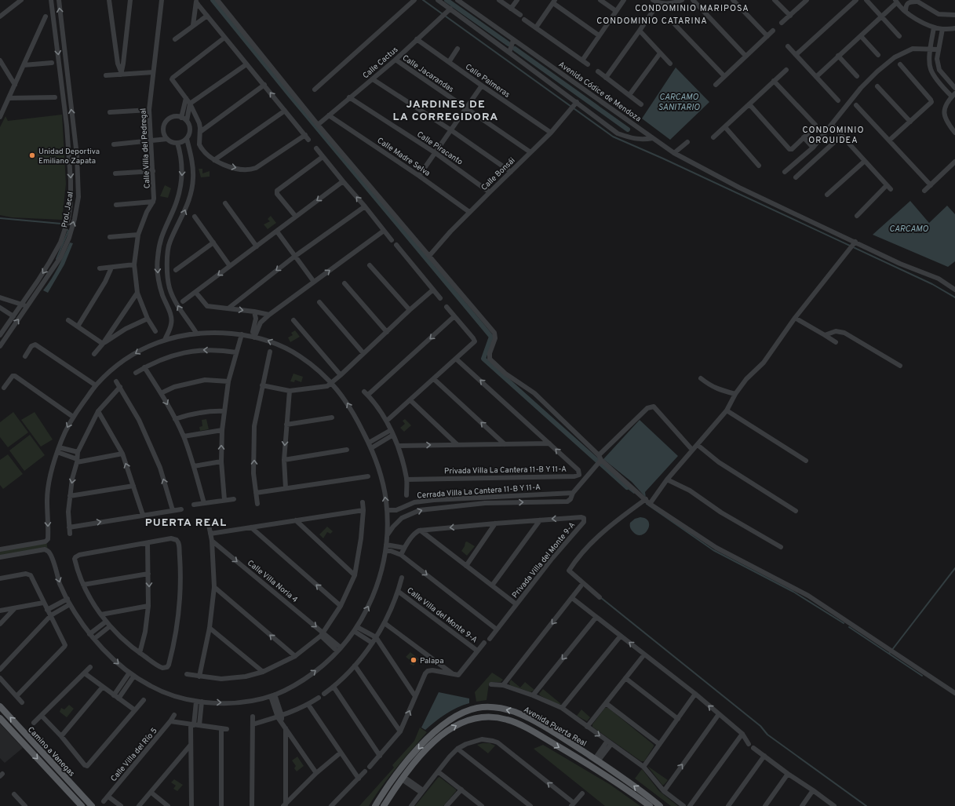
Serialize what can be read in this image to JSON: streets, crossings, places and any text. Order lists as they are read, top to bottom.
{
  "streets": {
    "main road": ["Avenida Puerta Real", "Camino a Vanegas"],
    "street": [
      "Calle Cactus",
      "Calle Jacarandas",
      "Calle Palmeras",
      "Avenida Códice de Mendoza",
      "Calle Piracanto",
      "Calle Villa del Pedregal",
      "Calle Madre Selva",
      "Calle Bonsái",
      "Prol. Jacal",
      "Privada Villa La Cantera 11-B Y 11-A",
      "Cerrada Villa La Cantera 11-B Y 11-A",
      "Privada Villa del Monte 9-A",
      "Calle Villa Noria 4",
      "Calle Villa del Monte 9-A",
      "Calle Villa del Río 5"
    ]
  },
  "crossings": [
    ["Calle Cactus", "Calle Jacarandas"],
    ["Calle Cactus", "Calle Palmeras"],
    ["Calle Cactus", "Calle Piracanto"],
    ["Calle Cactus", "Calle Madre Selva"],
    ["Calle Jacarandas", "Calle Bonsái"],
    ["Calle Palmeras", "Calle Bonsái"],
    ["Calle Piracanto", "Calle Bonsái"],
    ["Calle Madre Selva", "Calle Bonsái"]
  ],
  "districts": [
    "CONDOMINIO MARIPOSA",
    "CONDOMINIO CATARINA",
    "JARDINES DE LA CORREGIDORA",
    "CONDOMINIO ORQUIDEA",
    "PUERTA REAL"
  ],
  "water": ["CARCAMO SANITARIO", "CARCAMO"],
  "places": ["Unidad Deportiva Emiliano Zapata", "Palapa"]
}
